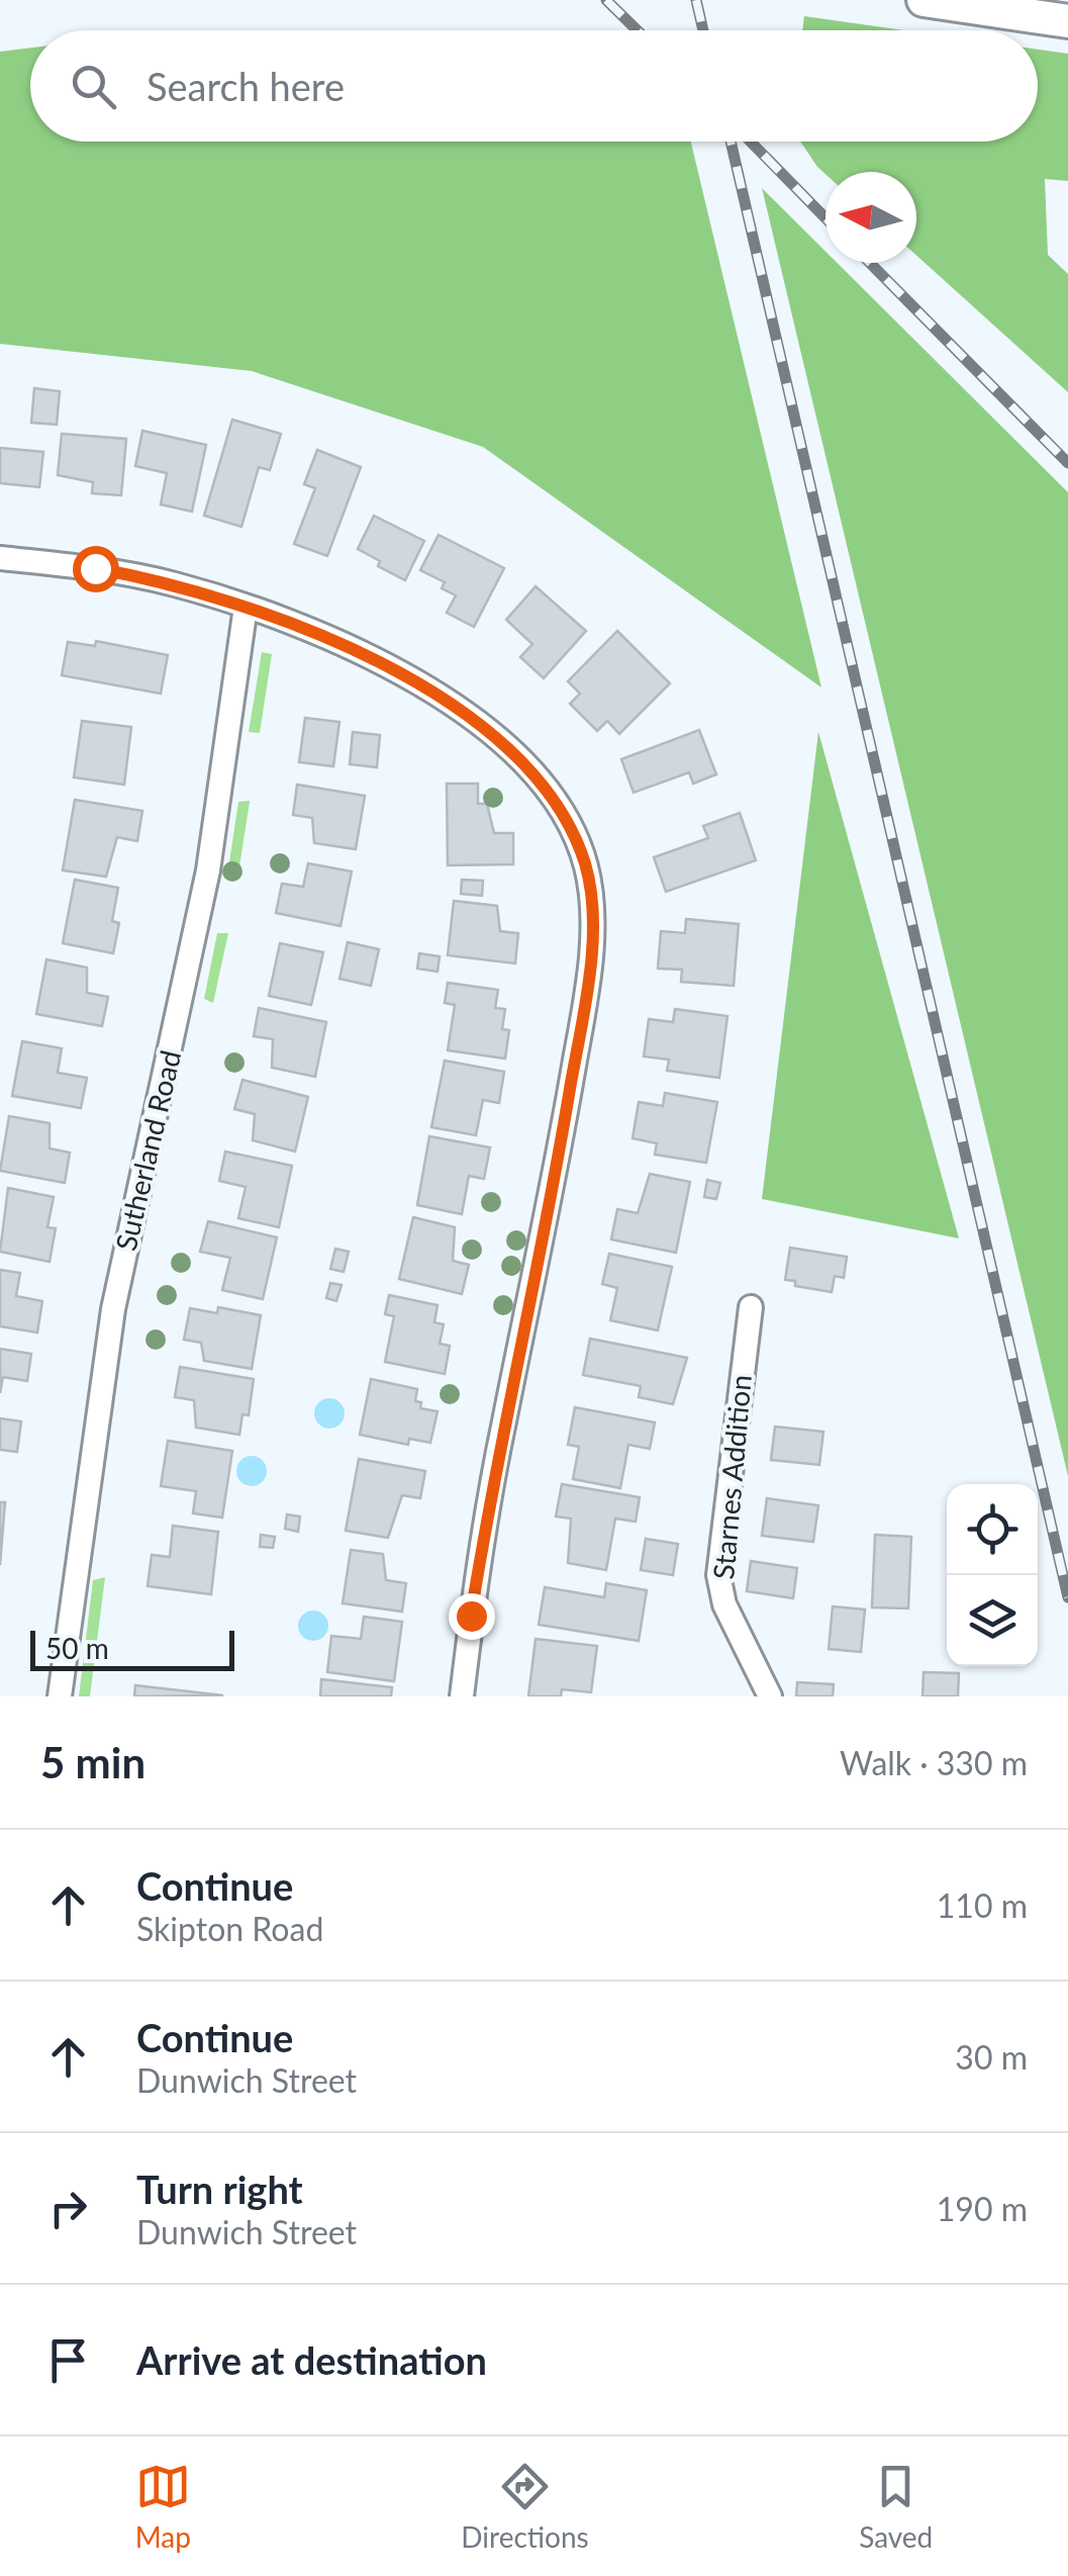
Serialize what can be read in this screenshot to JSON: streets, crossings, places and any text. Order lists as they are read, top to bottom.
{
  "streets": {
    "street": ["Sutherland Road", "Starnes Addition"]
  },
  "scale_bar": "50 m",
  "north": "left",
  "page": {
    "search": "Search here",
    "scale": "50 m",
    "heading": ["5 min", "Walk · 330 m"],
    "list": [
      ["Continue", "Skipton Road", "110 m"],
      ["Continue", "Dunwich Street", "30 m"],
      ["Turn right", "Dunwich Street", "190 m"],
      "Arrive at destination"
    ],
    "nav": ["Map", "Directions", "Saved"]
  }
}
